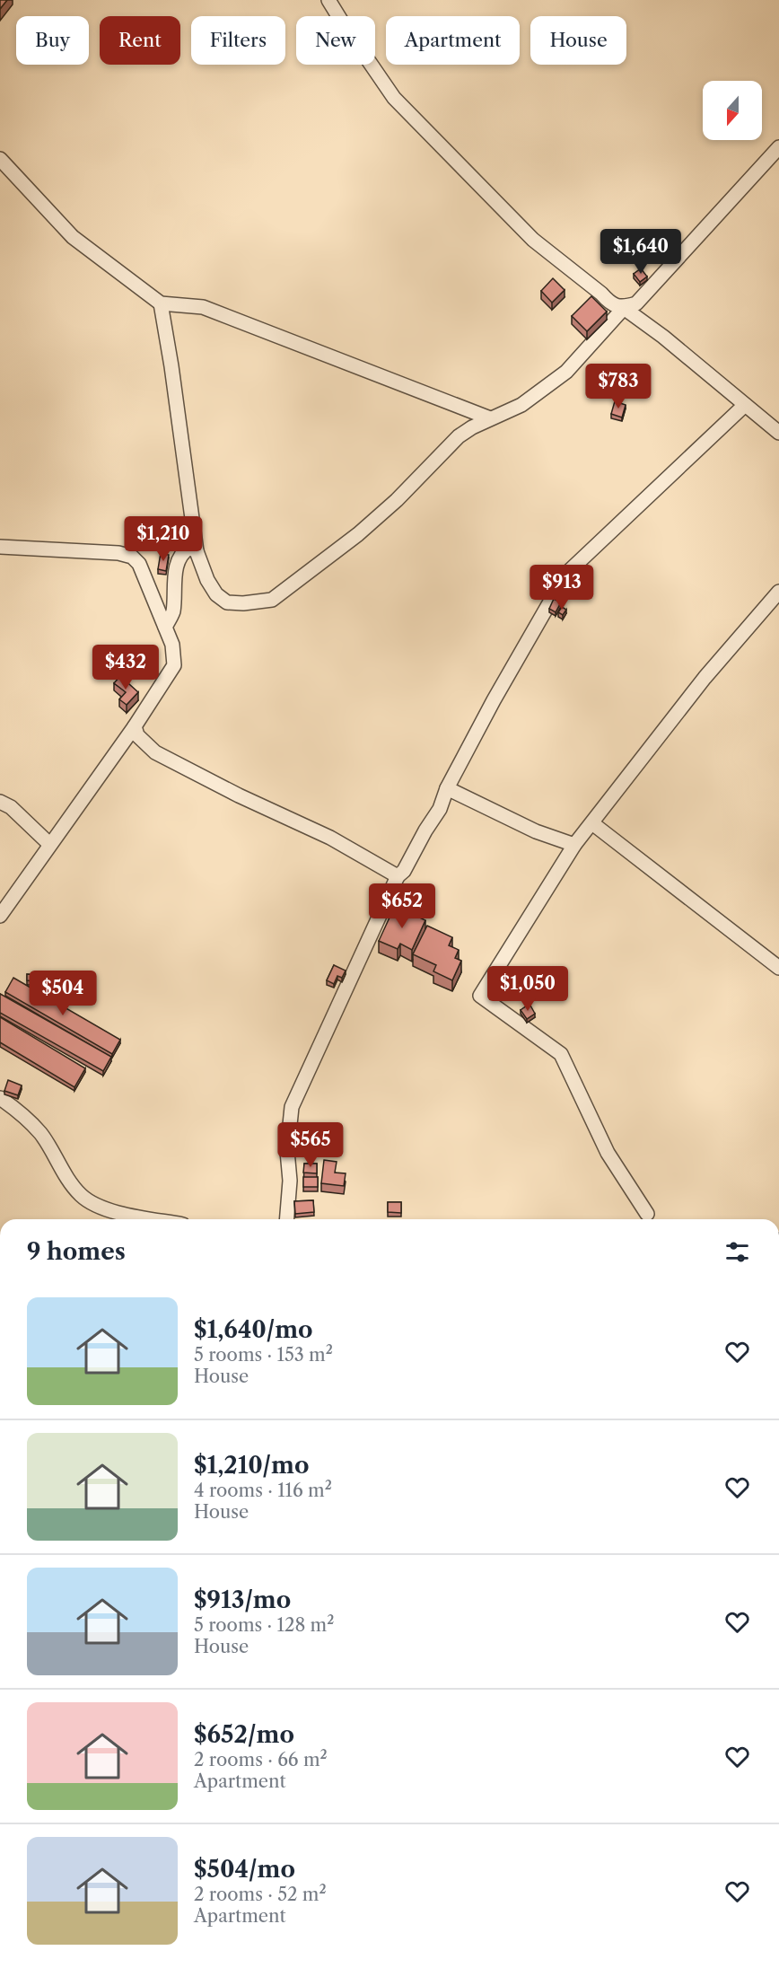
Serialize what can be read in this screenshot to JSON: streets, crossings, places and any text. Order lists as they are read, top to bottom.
{
  "north": "bottom",
  "page": {
    "chip": [
      "Buy",
      "Rent",
      "Filters",
      "New",
      "Apartment",
      "House"
    ],
    "price": [
      "$1,640",
      "$783",
      "$1,210",
      "$913",
      "$432",
      "$652",
      "$1,050",
      "$504",
      "$565"
    ],
    "heading": "9 homes",
    "list": [
      {
        "name": "$1,640/mo",
        "note": "5 rooms · 153 m² · House"
      },
      {
        "name": "$1,210/mo",
        "note": "4 rooms · 116 m² · House"
      },
      {
        "name": "$913/mo",
        "note": "5 rooms · 128 m² · House"
      },
      {
        "name": "$652/mo",
        "note": "2 rooms · 66 m² · Apartment"
      },
      {
        "name": "$504/mo",
        "note": "2 rooms · 52 m² · Apartment"
      }
    ]
  }
}
